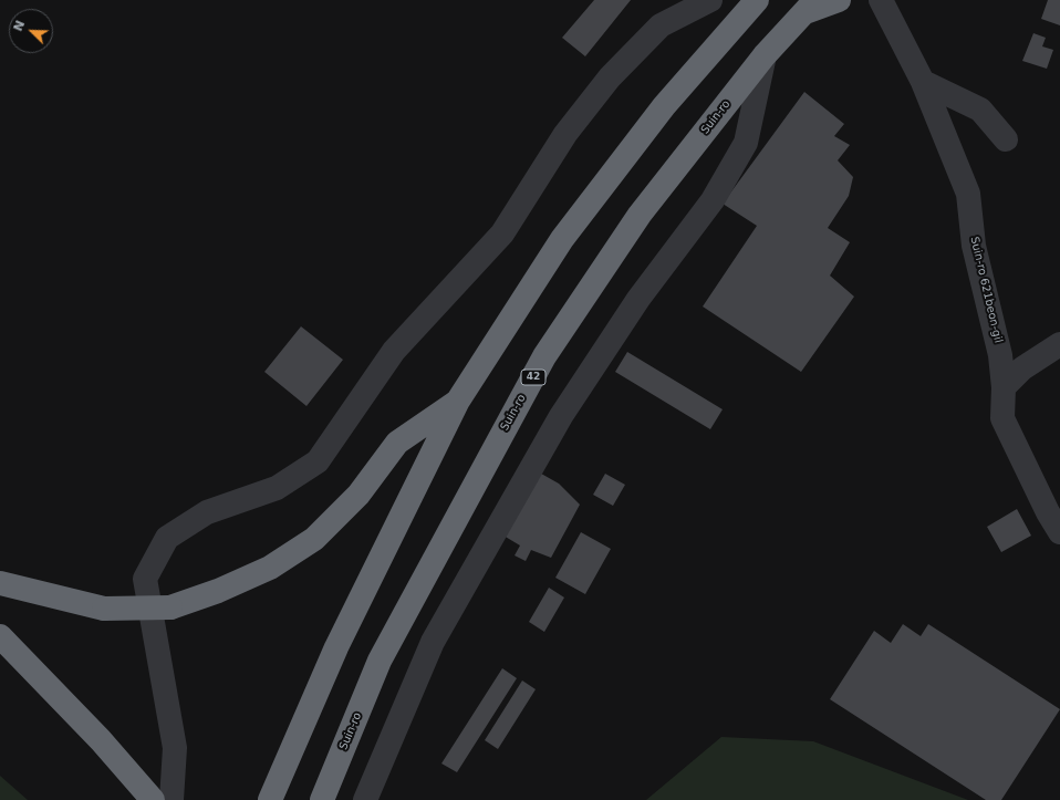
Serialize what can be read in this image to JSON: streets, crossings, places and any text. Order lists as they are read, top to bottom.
{
  "streets": {
    "highway": ["Suin-ro", "42"],
    "street": ["Suin-ro 621beon-gil"]
  },
  "north": "top left"
}
